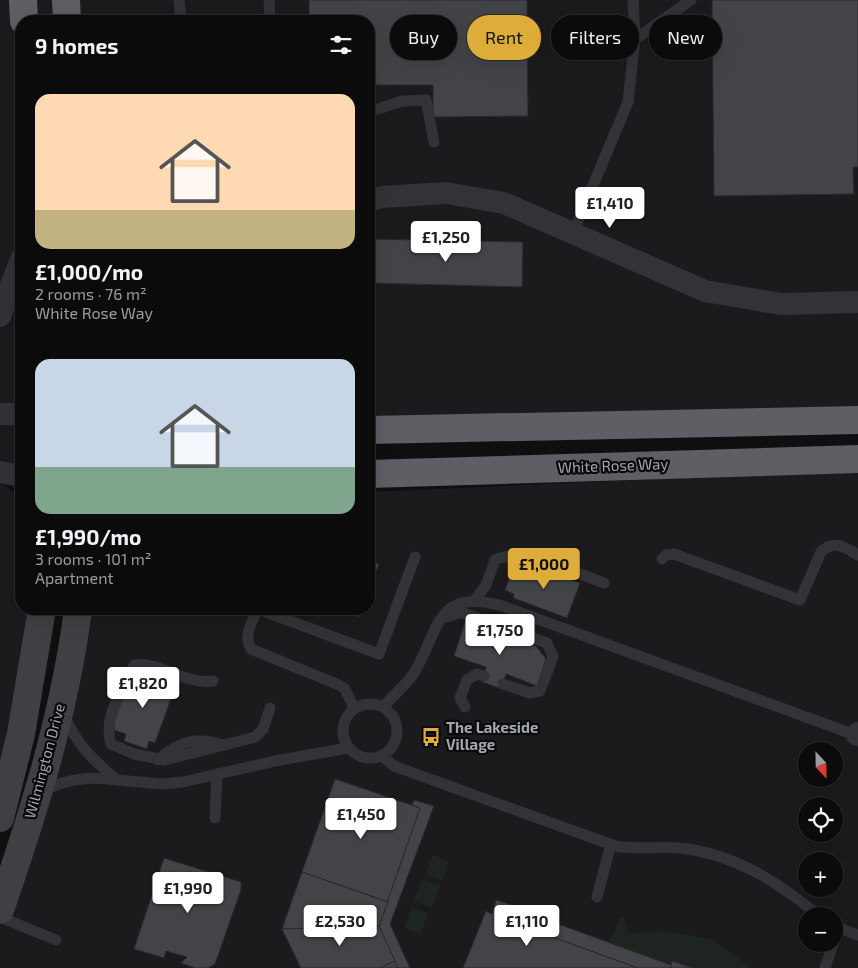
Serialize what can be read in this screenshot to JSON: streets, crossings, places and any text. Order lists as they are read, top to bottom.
{
  "streets": {
    "highway": ["White Rose Way"],
    "street": ["Wilmington Drive"]
  },
  "places": {
    "bus stop": ["The Lakeside Village"]
  },
  "north": "bottom",
  "page": {
    "chip": [
      "Buy",
      "Rent",
      "Filters",
      "New"
    ],
    "heading": "9 homes",
    "list": [
      {
        "name": "£1,000/mo",
        "note": "2 rooms · 76 m² · White Rose Way"
      },
      {
        "name": "£1,990/mo",
        "note": "3 rooms · 101 m² · Apartment"
      }
    ],
    "price": [
      "£1,410",
      "£1,250",
      "£1,000",
      "£1,750",
      "£1,820",
      "£1,450",
      "£1,990",
      "£2,530",
      "£1,110"
    ],
    "map_buttons": ["+", "−"]
  }
}
